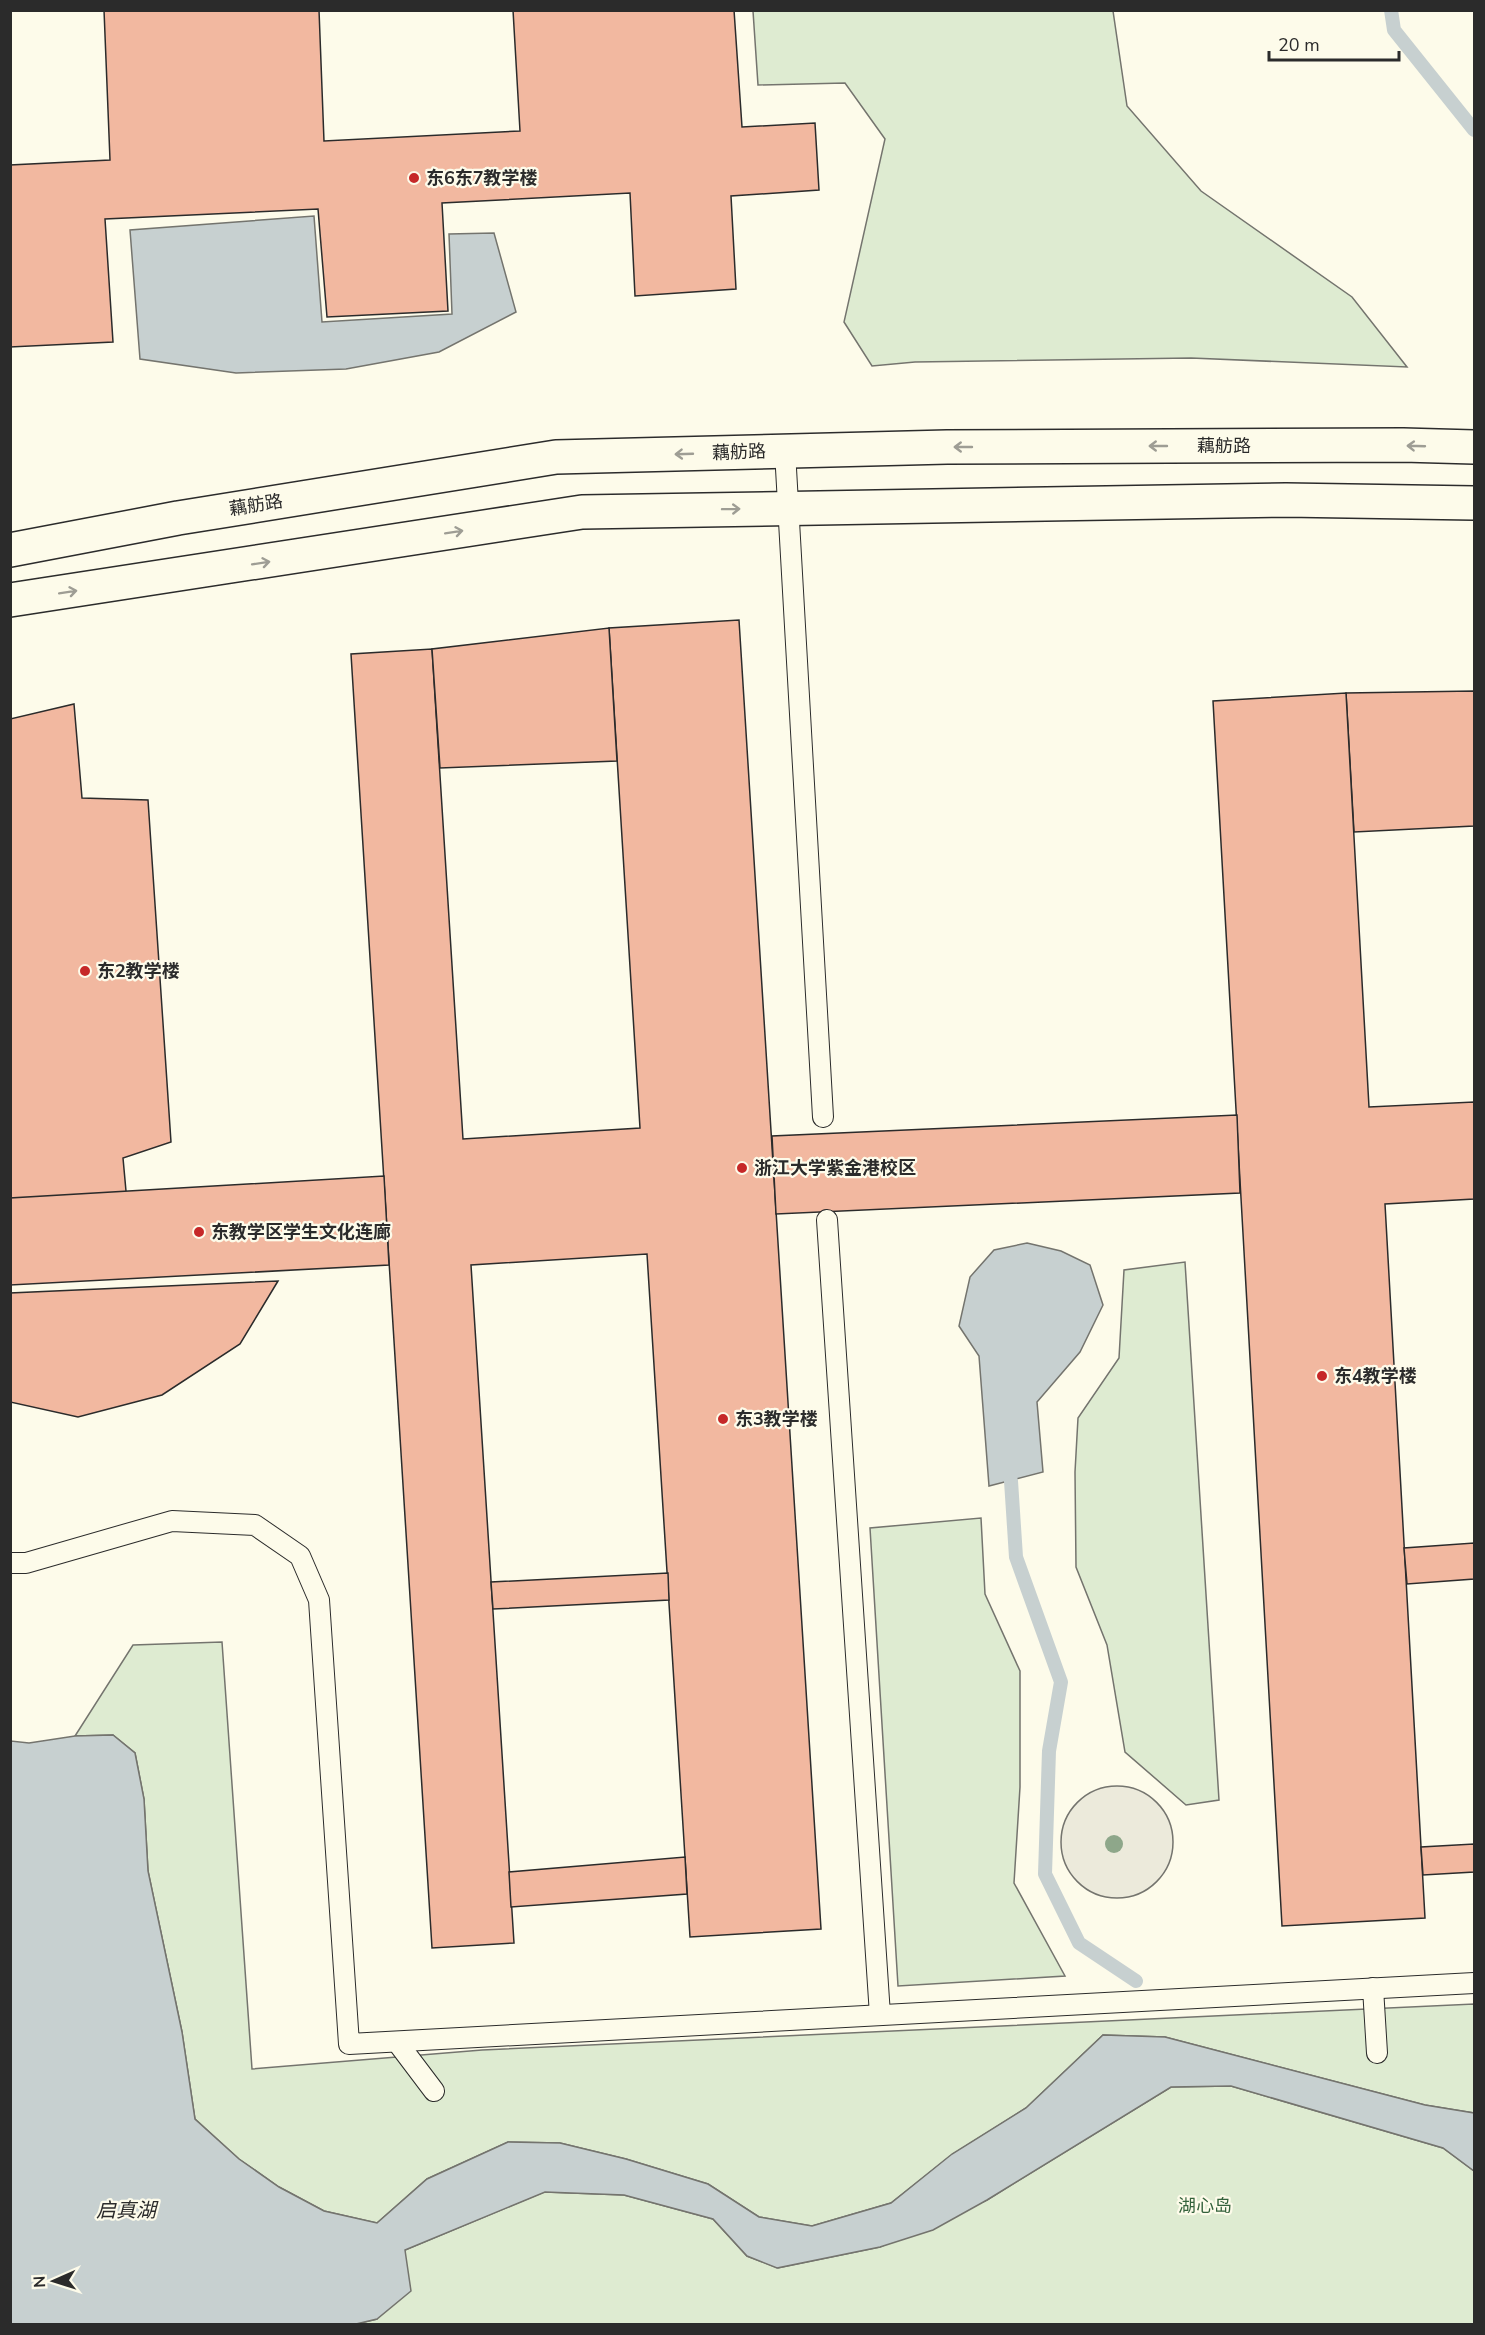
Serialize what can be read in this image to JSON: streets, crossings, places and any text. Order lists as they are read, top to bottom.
{
  "streets": {
    "street": ["藕舫路"]
  },
  "water": ["启真湖"],
  "parks": ["湖心岛"],
  "places": [
    "东6东7教学楼",
    "东2教学楼",
    "浙江大学紫金港校区",
    "东教学区学生文化连廊",
    "东4教学楼",
    "东3教学楼"
  ],
  "scale_bar": "20 m",
  "north": "left"
}
